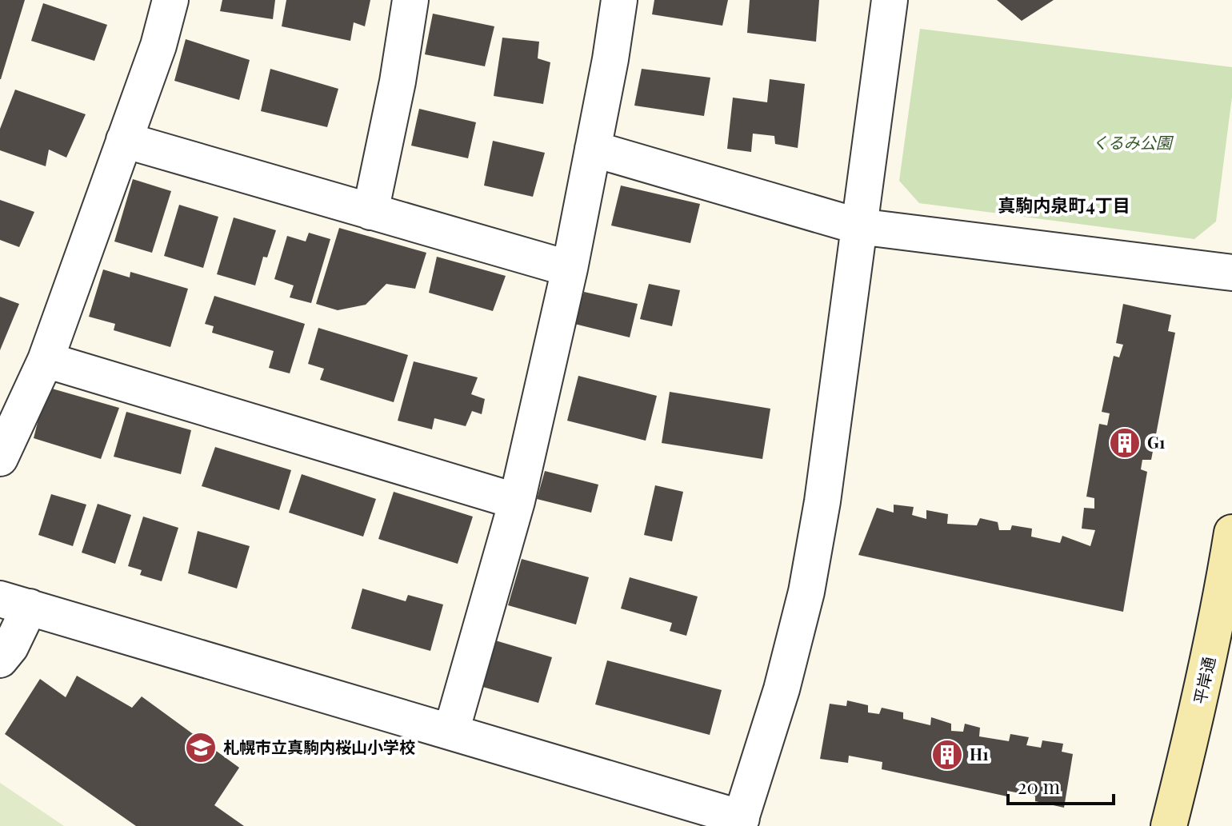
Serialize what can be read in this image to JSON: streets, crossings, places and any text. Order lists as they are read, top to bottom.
{
  "streets": {
    "street": ["平岸通"]
  },
  "districts": ["真駒内泉町4丁目"],
  "parks": ["くるみ公園"],
  "places": {
    "building": ["G1", "H1"],
    "school or university": ["札幌市立真駒内桜山小学校"]
  },
  "scale_bar": "20 m"
}
